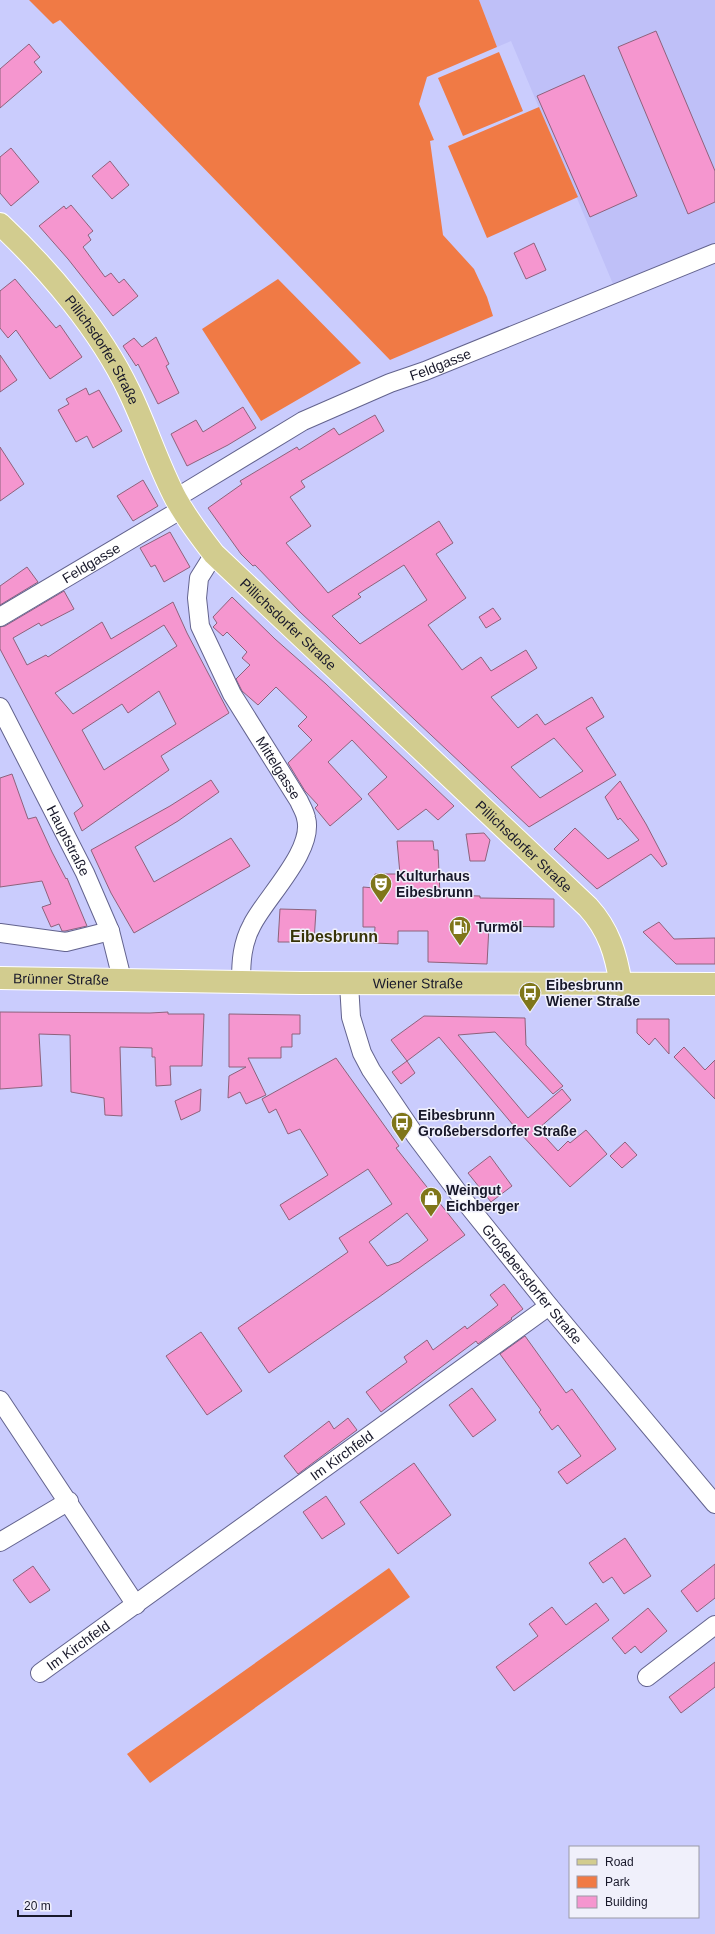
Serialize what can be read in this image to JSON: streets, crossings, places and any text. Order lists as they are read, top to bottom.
{
  "streets": {
    "main road": ["Pillichsdorfer Straße", "Brünner Straße", "Wiener Straße"],
    "street": [
      "Feldgasse",
      "Mittelgasse",
      "Hauptstraße",
      "Großebersdorfer Straße",
      "Im Kirchfeld"
    ]
  },
  "crossings": [
    ["Pillichsdorfer Straße", "Feldgasse"],
    ["Pillichsdorfer Straße", "Mittelgasse"],
    ["Pillichsdorfer Straße", "Wiener Straße"],
    ["Mittelgasse", "Wiener Straße"],
    ["Hauptstraße", "Brünner Straße"],
    ["Hauptstraße", "Wiener Straße"],
    ["Brünner Straße", "Wiener Straße"],
    ["Wiener Straße", "Großebersdorfer Straße"],
    ["Großebersdorfer Straße", "Im Kirchfeld"]
  ],
  "districts": ["Eibesbrunn"],
  "places": {
    "theatre": ["Kulturhaus Eibesbrunn"],
    "fuel station": ["Turmöl"],
    "bus stop": ["Eibesbrunn Wiener Straße", "Eibesbrunn Großebersdorfer Straße"],
    "shop": ["Weingut Eichberger"]
  },
  "legend": ["Road", "Park", "Building"],
  "scale_bar": "20 m"
}
